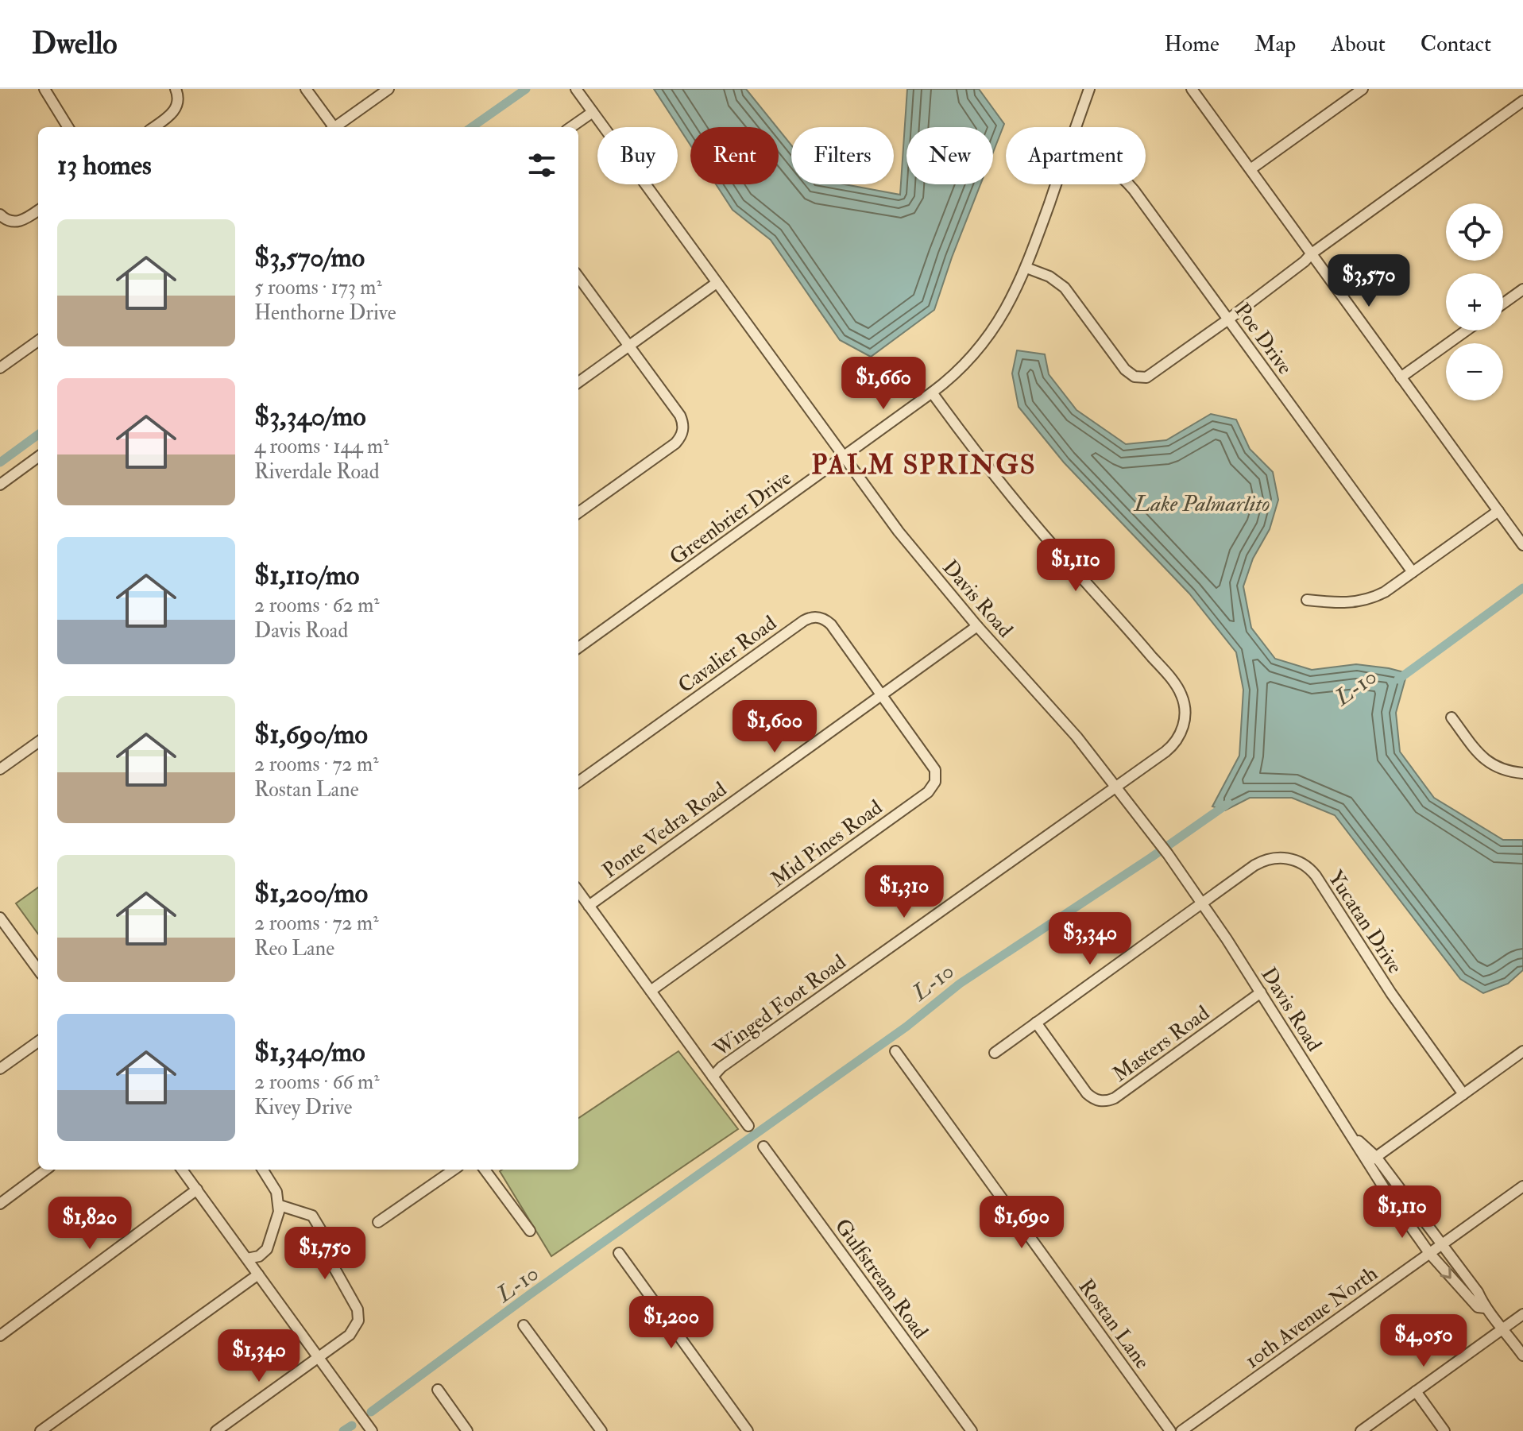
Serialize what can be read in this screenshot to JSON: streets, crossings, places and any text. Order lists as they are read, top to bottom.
{
  "streets": {
    "street": [
      "Poe Drive",
      "Greenbrier Drive",
      "Davis Road",
      "Cavalier Road",
      "Ponte Vedra Road",
      "Mid Pines Road",
      "Yucatan Drive",
      "Winged Foot Road",
      "Masters Road",
      "Gulfstream Road",
      "10th Avenue North",
      "Rostan Lane"
    ]
  },
  "crossings": [
    ["Greenbrier Drive", "Davis Road"],
    ["Greenbrier Drive", "Winged Foot Road"],
    ["Davis Road", "Ponte Vedra Road"],
    ["Davis Road", "Yucatan Drive"],
    ["Davis Road", "Winged Foot Road"],
    ["Davis Road", "Masters Road"],
    ["Davis Road", "10th Avenue North"],
    ["Cavalier Road", "Ponte Vedra Road"],
    ["Cavalier Road", "Mid Pines Road"],
    ["Ponte Vedra Road", "Mid Pines Road"],
    ["Yucatan Drive", "Masters Road"]
  ],
  "districts": ["PALM SPRINGS"],
  "water": ["Lake Palmarlito", "L-10"],
  "page": {
    "header": "Dwello",
    "nav": [
      "Home",
      "Map",
      "About",
      "Contact"
    ],
    "chip": [
      "Buy",
      "Rent",
      "Filters",
      "New",
      "Apartment"
    ],
    "heading": "13 homes",
    "map_buttons": ["+", "−"],
    "list": [
      {
        "name": "$3,570/mo",
        "note": "5 rooms · 173 m² · Henthorne Drive"
      },
      {
        "name": "$3,340/mo",
        "note": "4 rooms · 144 m² · Riverdale Road"
      },
      {
        "name": "$1,110/mo",
        "note": "2 rooms · 62 m² · Davis Road"
      },
      {
        "name": "$1,690/mo",
        "note": "2 rooms · 72 m² · Rostan Lane"
      },
      {
        "name": "$1,200/mo",
        "note": "2 rooms · 72 m² · Reo Lane"
      },
      {
        "name": "$1,340/mo",
        "note": "2 rooms · 66 m² · Kivey Drive"
      }
    ],
    "price": [
      "$3,570",
      "$1,660",
      "$1,110",
      "$1,600",
      "$1,310",
      "$3,340",
      "$1,110",
      "$1,690",
      "$1,820",
      "$1,750",
      "$1,200",
      "$4,050",
      "$1,340"
    ]
  }
}
